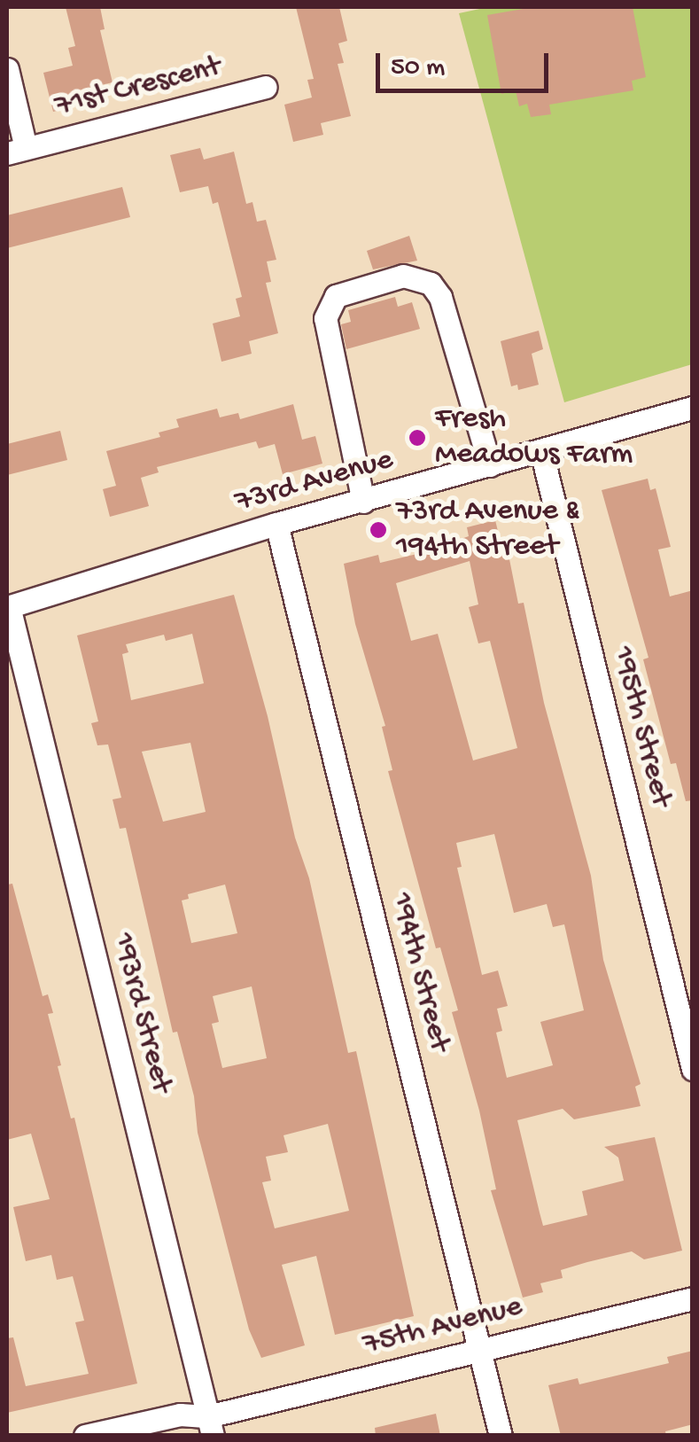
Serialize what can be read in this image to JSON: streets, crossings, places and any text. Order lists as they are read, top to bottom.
{
  "streets": {
    "street": [
      "71st Crescent",
      "73rd Avenue",
      "195th Street",
      "194th Street",
      "193rd Street",
      "75th Avenue"
    ]
  },
  "crossings": [
    ["73rd Avenue", "195th Street"],
    ["73rd Avenue", "194th Street"],
    ["73rd Avenue", "193rd Street"],
    ["194th Street", "75th Avenue"],
    ["193rd Street", "75th Avenue"]
  ],
  "places": ["Fresh Meadows Farm", "73rd Avenue & 194th Street"],
  "scale_bar": "50 m"
}
